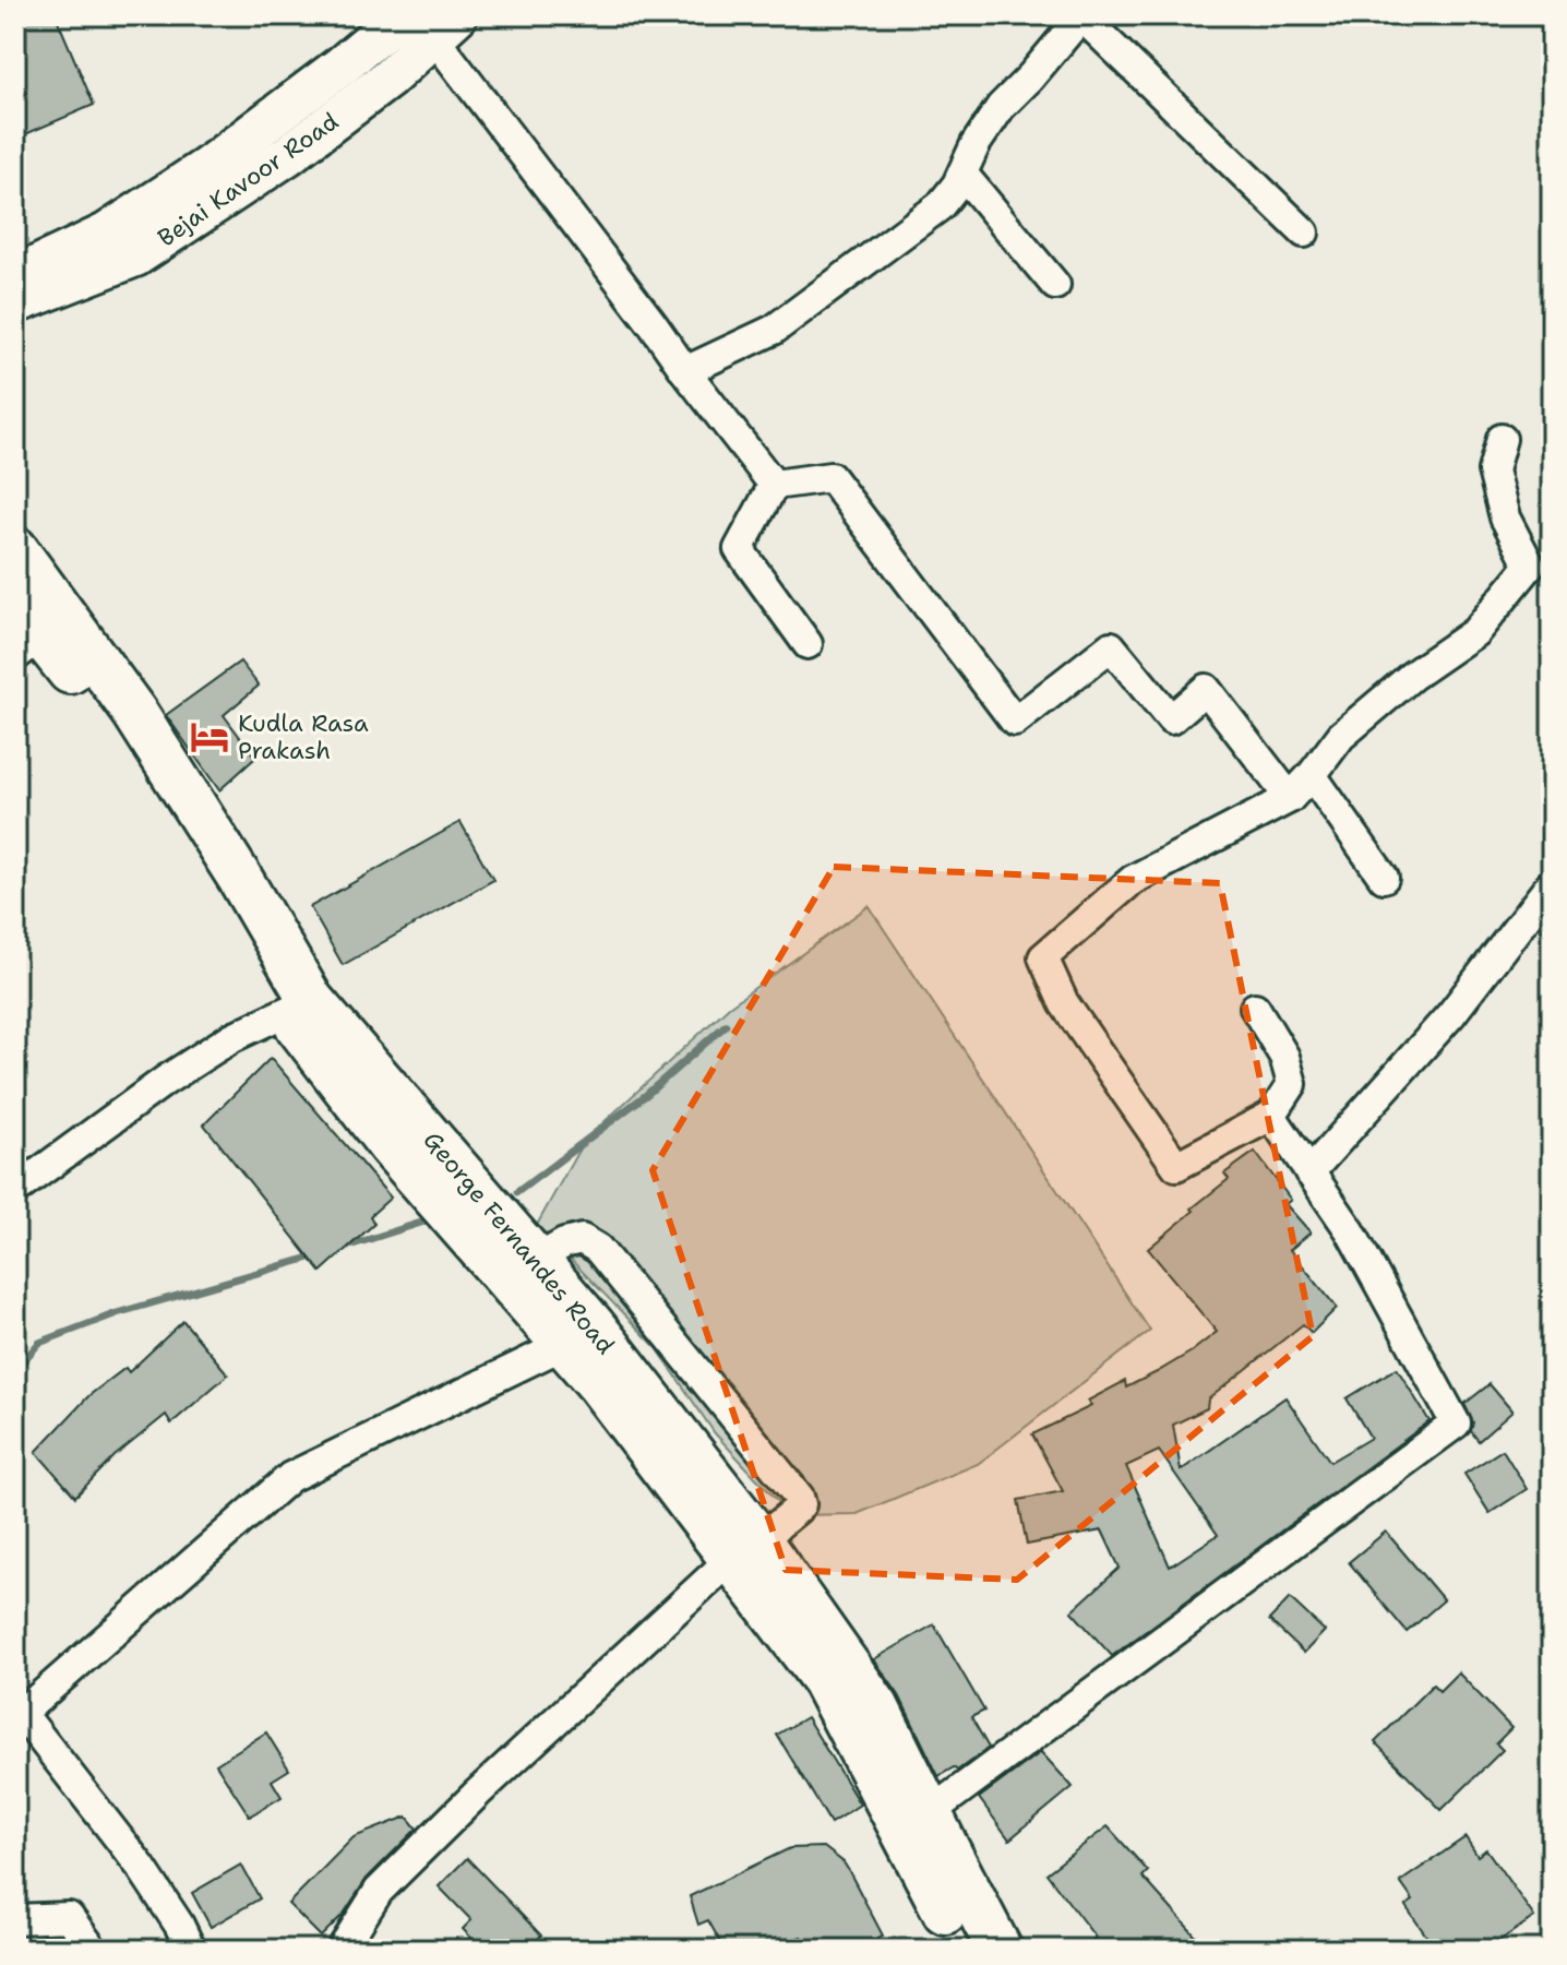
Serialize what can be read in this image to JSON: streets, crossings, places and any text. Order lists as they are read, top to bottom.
{
  "streets": {
    "main road": ["Bejai Kavoor Road", "George Fernandes Road"]
  },
  "places": {
    "hotel": ["Kudla Rasa Prakash"]
  }
}
